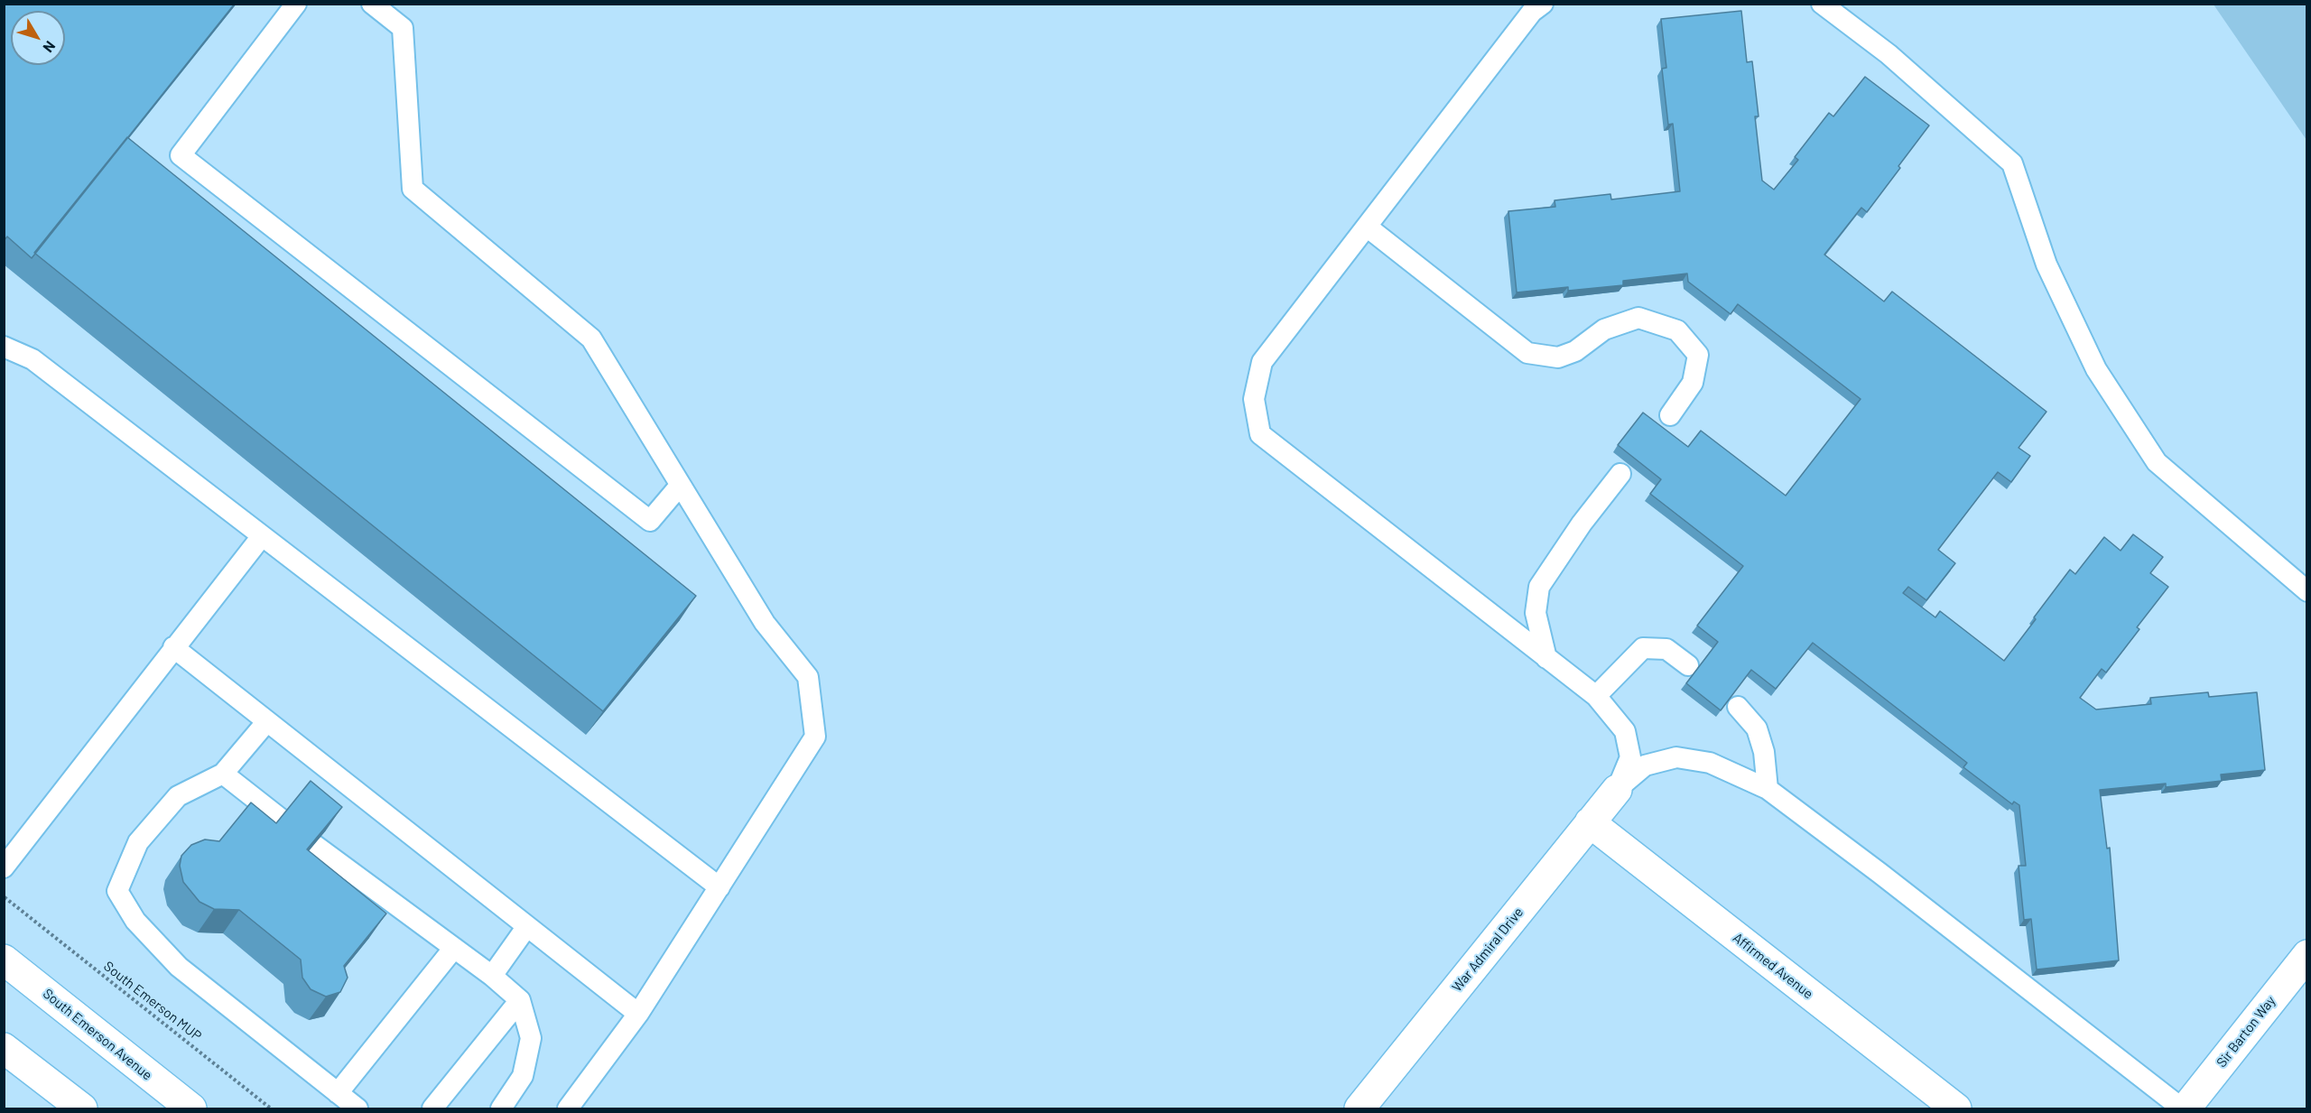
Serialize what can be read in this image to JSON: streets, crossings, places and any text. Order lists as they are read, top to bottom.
{
  "streets": {
    "street": [
      "War Admiral Drive",
      "Affirmed Avenue",
      "Sir Barton Way",
      "South Emerson Avenue"
    ],
    "path": ["South Emerson MUP"]
  },
  "crossings": [
    ["War Admiral Drive", "Affirmed Avenue"]
  ],
  "north": "bottom right"
}
